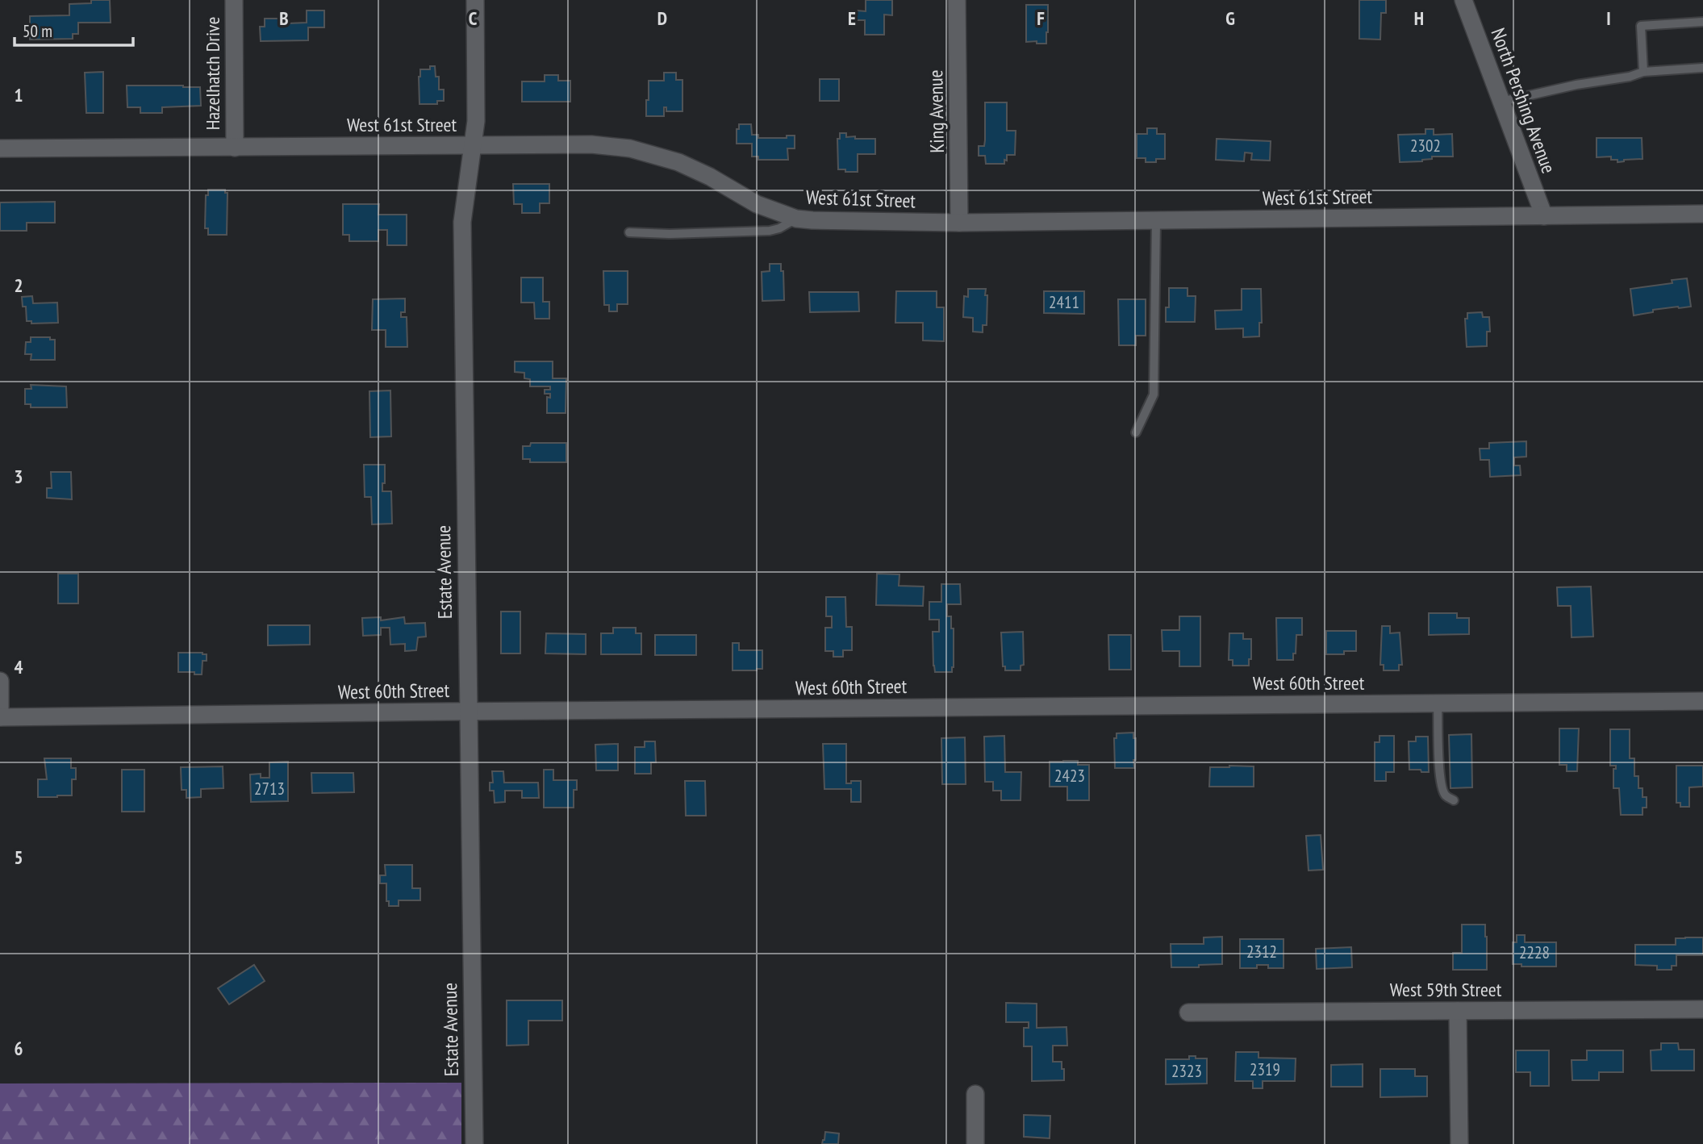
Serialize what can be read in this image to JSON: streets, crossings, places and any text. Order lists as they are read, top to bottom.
{
  "streets": {
    "street": [
      "Hazelhatch Drive",
      "North Pershing Avenue",
      "King Avenue",
      "West 61st Street",
      "Estate Avenue",
      "West 60th Street",
      "West 59th Street"
    ]
  },
  "crossings": [
    ["Hazelhatch Drive", "West 61st Street"],
    ["North Pershing Avenue", "West 61st Street"],
    ["King Avenue", "West 61st Street"],
    ["West 61st Street", "Estate Avenue"],
    ["Estate Avenue", "West 60th Street"]
  ],
  "house_numbers": [
    "2302",
    "2411",
    "2423",
    "2713",
    "2312",
    "2228",
    "2319",
    "2323"
  ],
  "scale_bar": "50 m",
  "grid": {
    "columns": [
      "B",
      "C",
      "D",
      "E",
      "F",
      "G",
      "H",
      "I"
    ],
    "rows": [
      "1",
      "2",
      "3",
      "4",
      "5",
      "6"
    ]
  }
}
